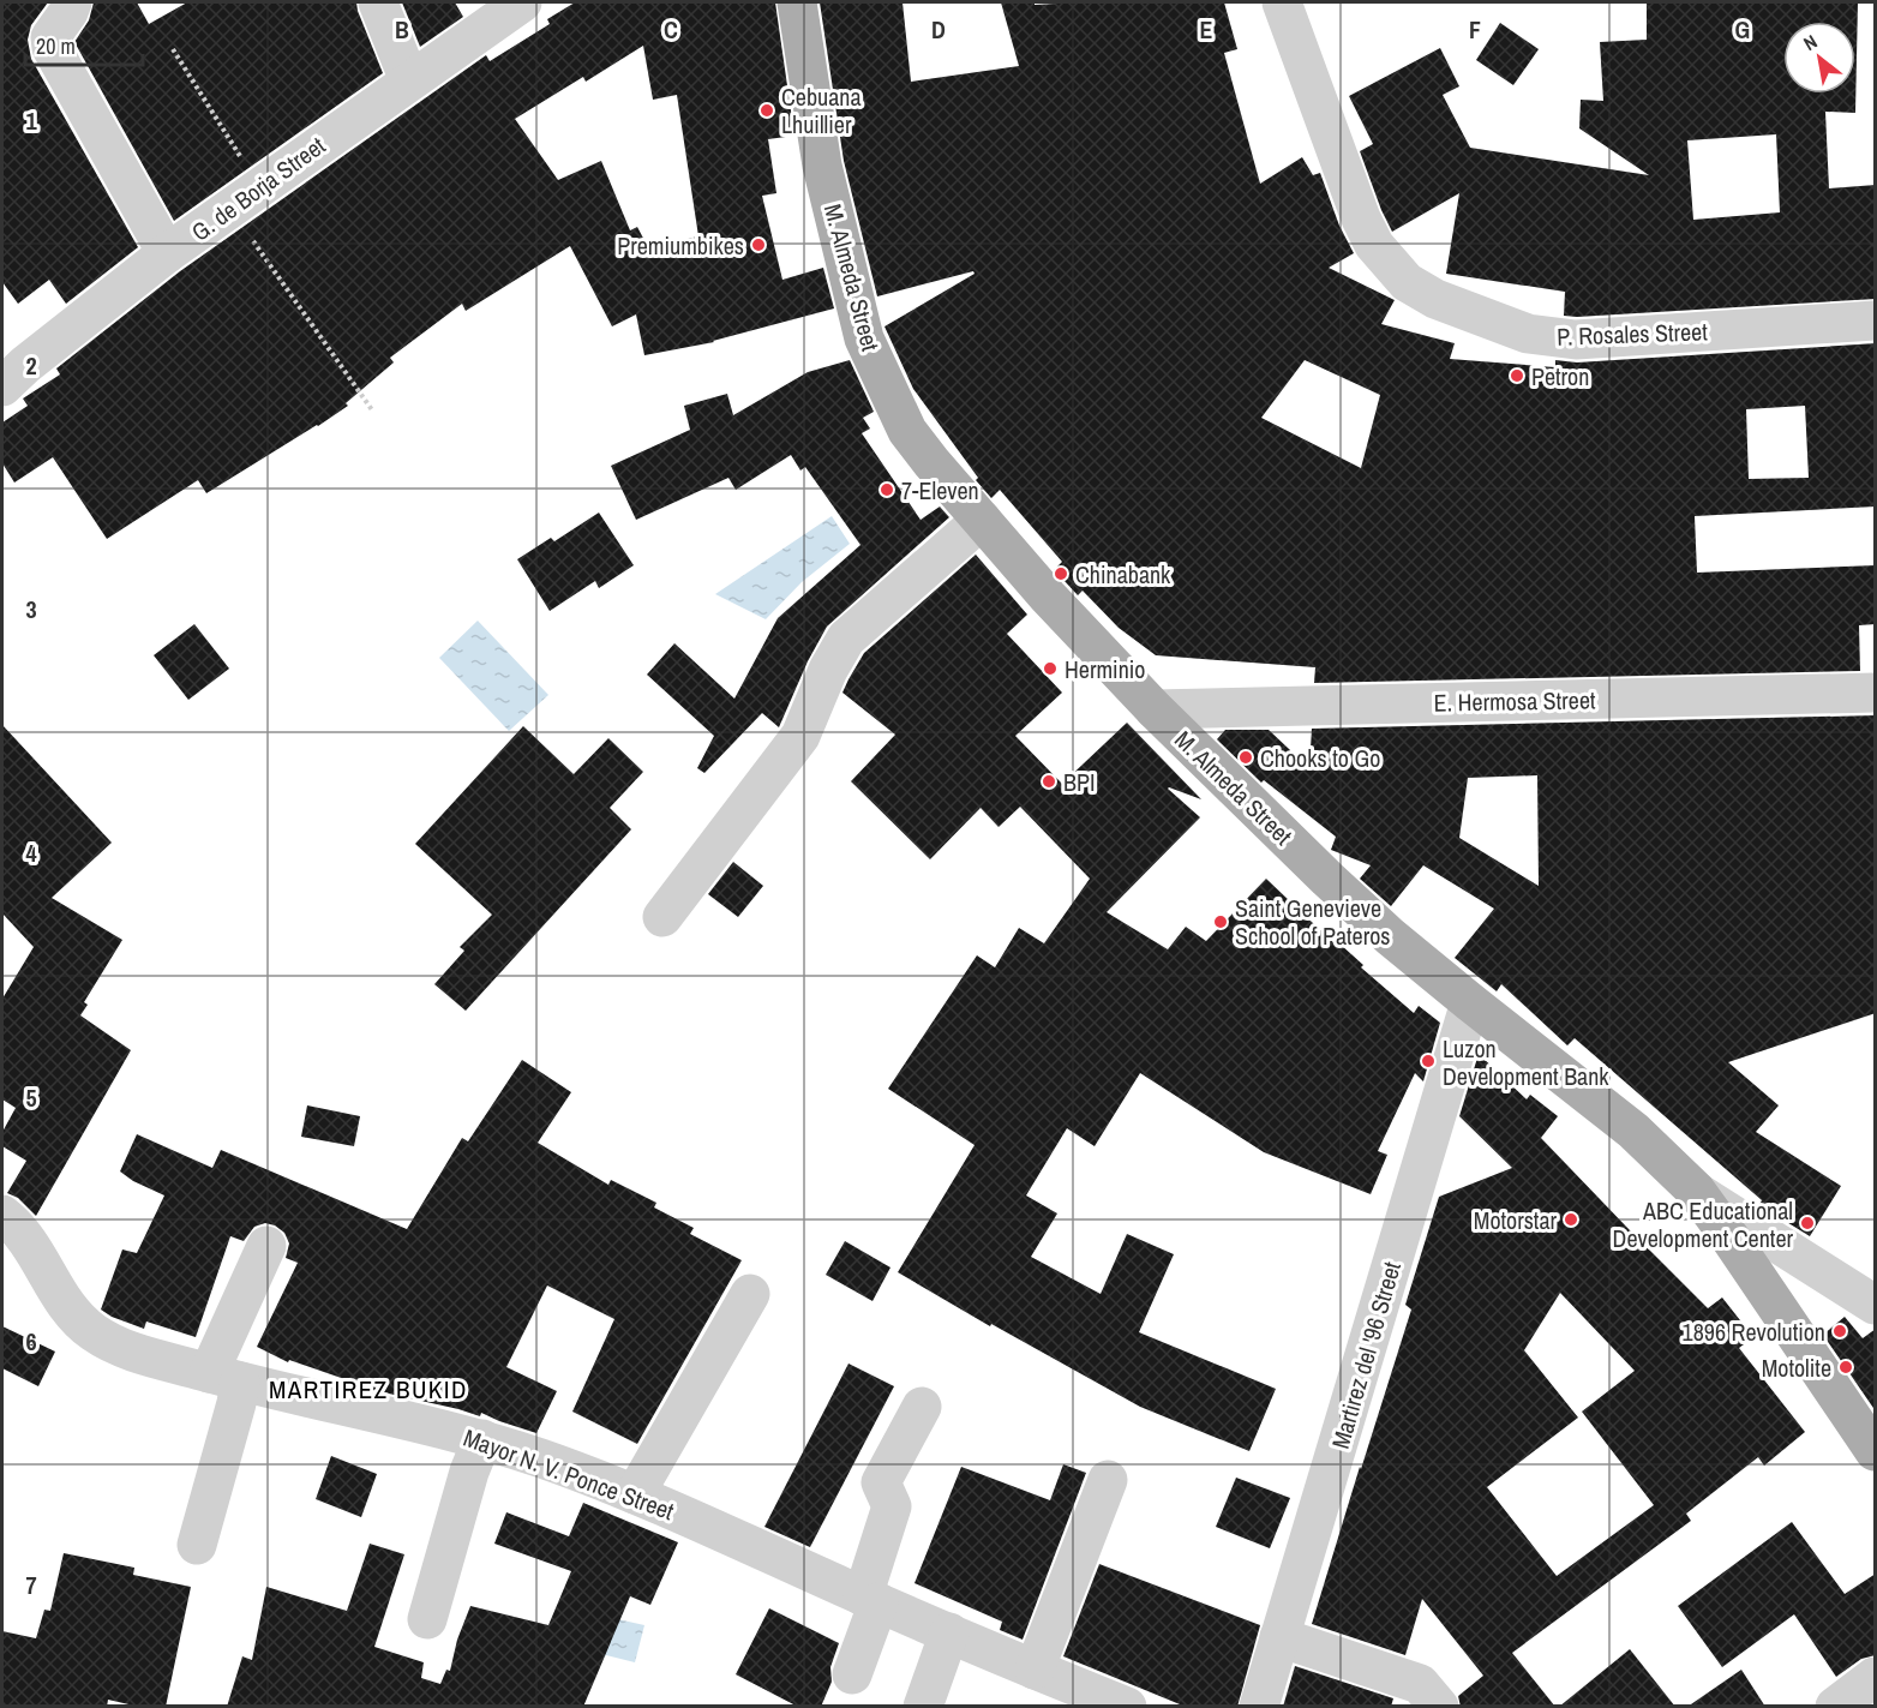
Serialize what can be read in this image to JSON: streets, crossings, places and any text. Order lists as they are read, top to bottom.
{
  "streets": {
    "main road": ["M. Almeda Street"],
    "street": [
      "G. de Borja Street",
      "P. Rosales Street",
      "E. Hermosa Street",
      "Martirez del '96 Street",
      "Mayor N. V. Ponce Street"
    ]
  },
  "crossings": [
    ["M. Almeda Street", "E. Hermosa Street"],
    ["M. Almeda Street", "Martirez del '96 Street"]
  ],
  "districts": ["MARTIREZ BUKID"],
  "places": [
    "Cebuana Lhuillier",
    "Premiumbikes",
    "Petron",
    "7-Eleven",
    "Chinabank",
    "Herminio",
    "Chooks to Go",
    "BPI",
    "Saint Genevieve School of Pateros",
    "Luzon Development Bank",
    "Motorstar",
    "ABC Educational Development Center",
    "1896 Revolution",
    "Motolite"
  ],
  "scale_bar": "20 m",
  "north": "top left",
  "grid": {
    "columns": [
      "B",
      "C",
      "D",
      "E",
      "F",
      "G"
    ],
    "rows": [
      "1",
      "2",
      "3",
      "4",
      "5",
      "6",
      "7"
    ]
  }
}
